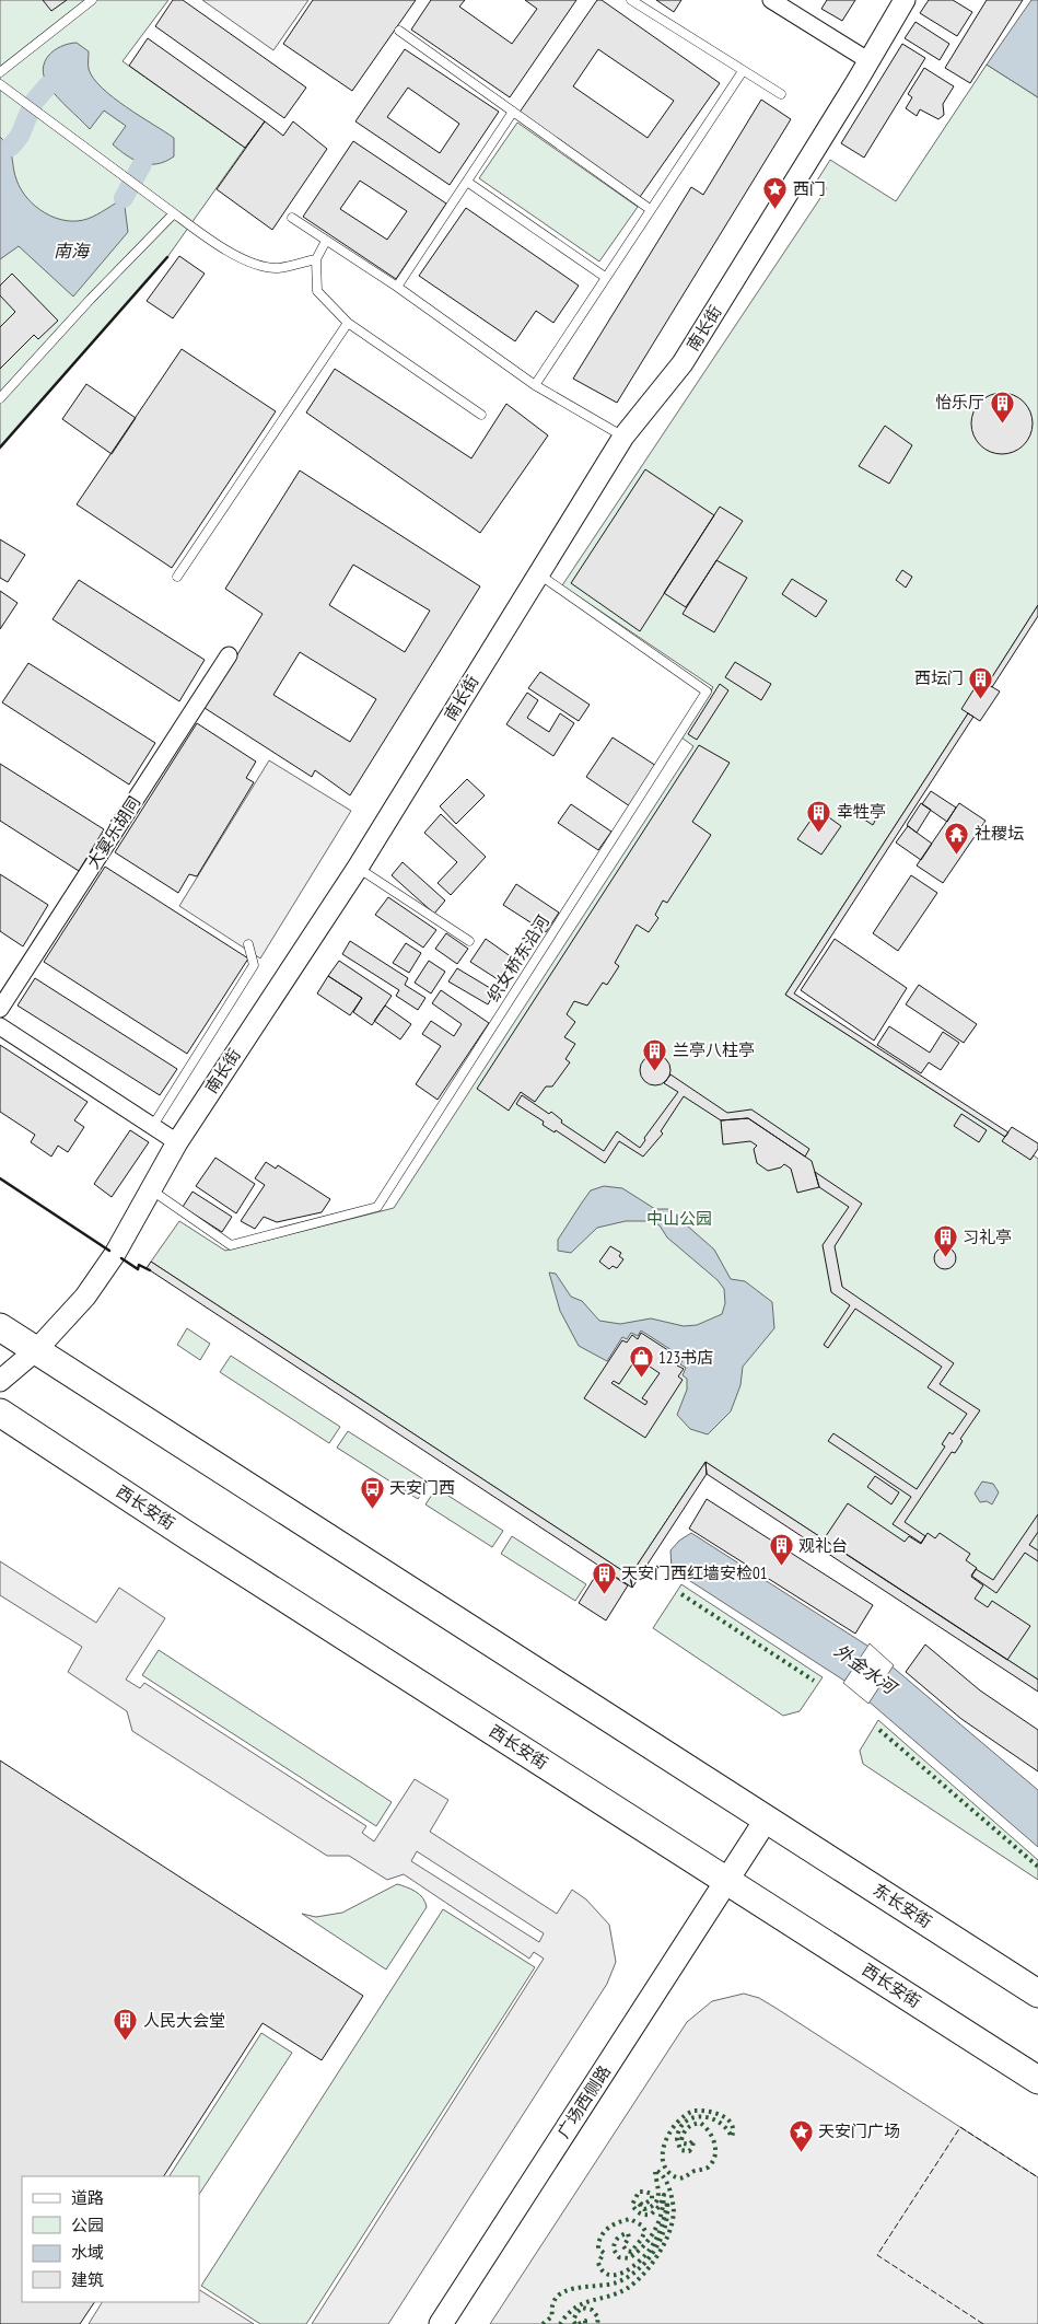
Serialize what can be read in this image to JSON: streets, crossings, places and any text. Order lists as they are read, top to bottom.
{
  "streets": {
    "highway": ["西长安街", "东长安街"],
    "main road": ["广场西侧路"],
    "street": ["南长街", "大宴乐胡同"],
    "lane": ["织女桥东沿河"]
  },
  "crossings": [
    ["南长街", "织女桥东沿河"],
    ["西长安街", "广场西侧路"],
    ["东长安街", "广场西侧路"]
  ],
  "water": ["南海", "外金水河"],
  "parks": ["中山公园"],
  "places": {
    "place": ["西门", "天安门广场"],
    "building": [
      "怡乐厅",
      "西坛门",
      "幸牲亭",
      "兰亭八柱亭",
      "习礼亭",
      "观礼台",
      "天安门西红墙安检01",
      "人民大会堂"
    ],
    "temple": ["社稷坛"],
    "shop": ["123书店"],
    "bus stop": ["天安门西"]
  },
  "legend": [
    "道路",
    "公园",
    "水域",
    "建筑"
  ]
}
